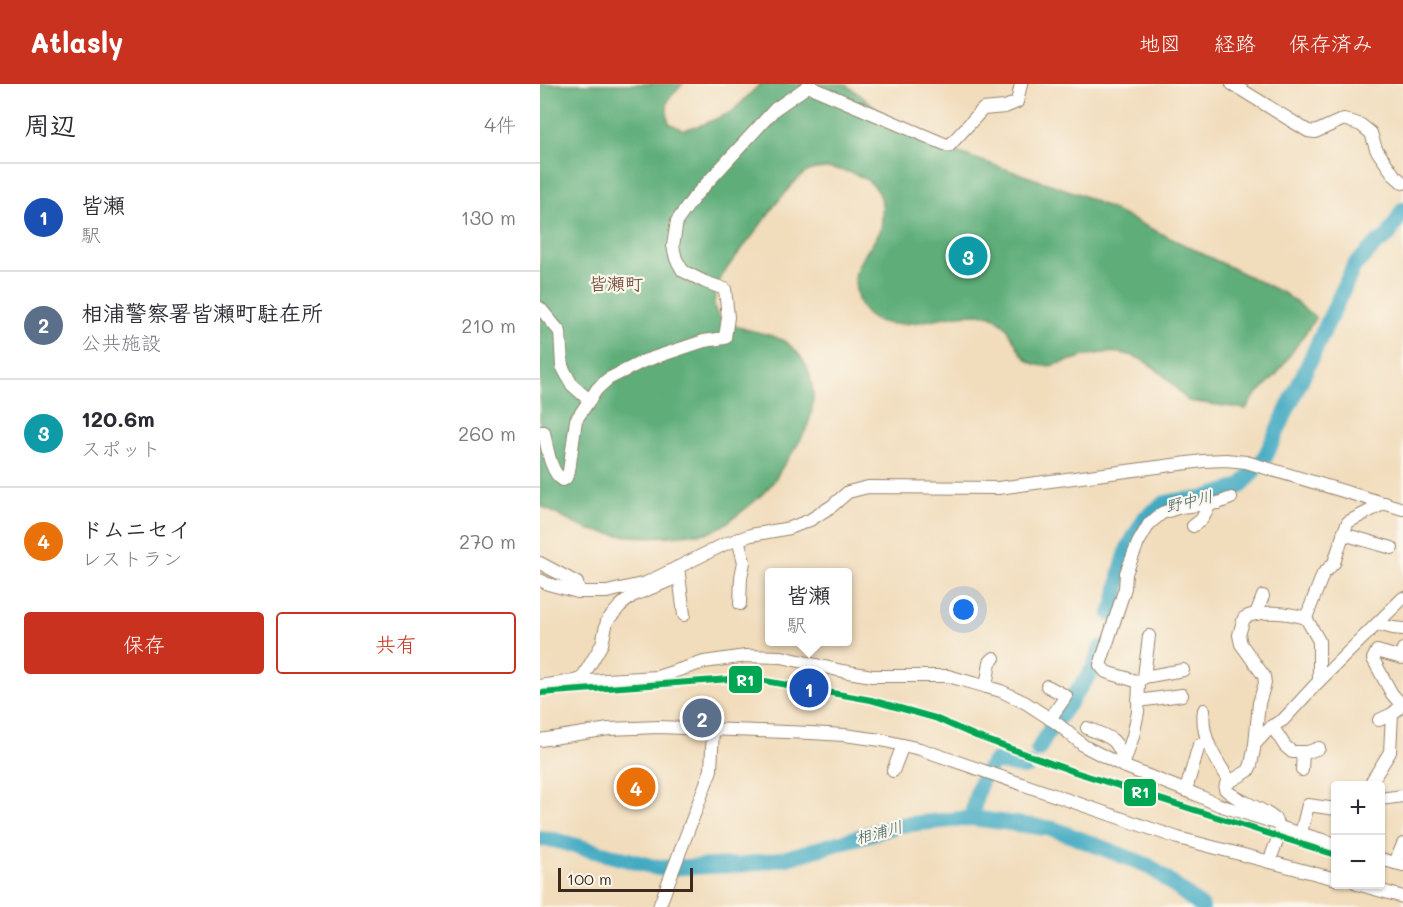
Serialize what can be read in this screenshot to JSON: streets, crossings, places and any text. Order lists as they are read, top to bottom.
{
  "districts": ["皆瀬町"],
  "water": ["野中川", "相浦川"],
  "lines": ["transit line R1"],
  "scale_bar": "100 m",
  "page": {
    "header": "Atlasly",
    "nav": ["地図", "経路", "保存済み"],
    "heading": ["周辺", "4件"],
    "list": [
      {
        "mark": "1",
        "name": "皆瀬",
        "note": "駅",
        "value": "130 m"
      },
      {
        "mark": "2",
        "name": "相浦警察署皆瀬町駐在所",
        "note": "公共施設",
        "value": "210 m"
      },
      {
        "mark": "3",
        "name": "120.6m",
        "note": "スポット",
        "value": "260 m"
      },
      {
        "mark": "4",
        "name": "ドムニセイ",
        "note": "レストラン",
        "value": "270 m"
      }
    ],
    "pins": [
      "3",
      "1",
      "2",
      "4"
    ],
    "popup": ["皆瀬", "駅"],
    "buttons": ["保存", "共有"],
    "map_buttons": ["+", "−"],
    "scale": "100 m"
  }
}
